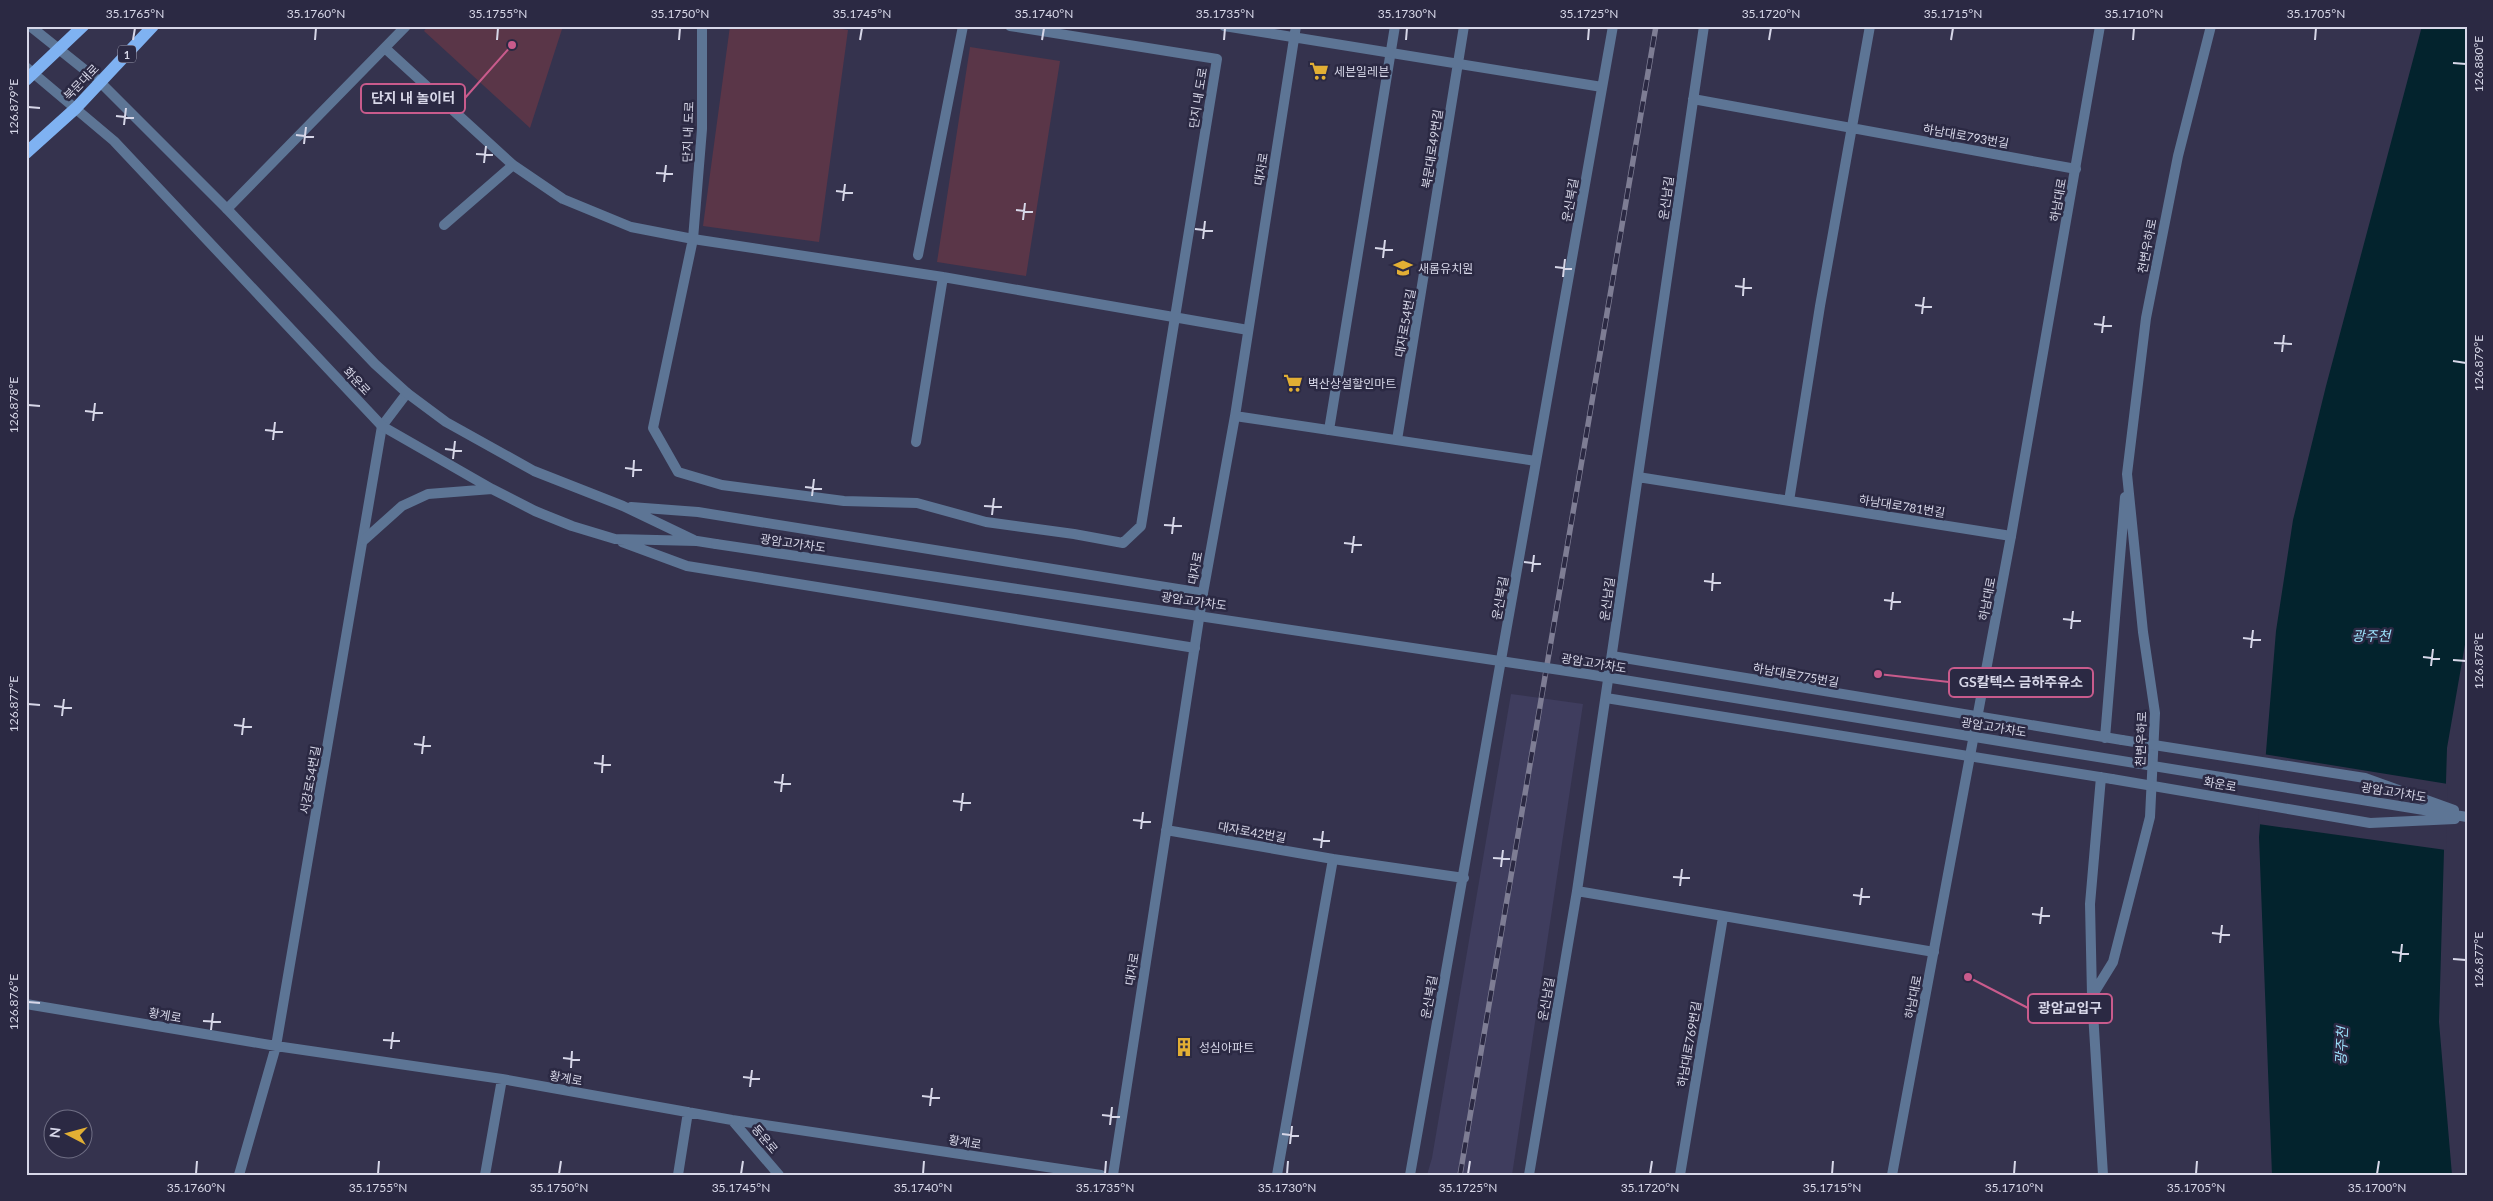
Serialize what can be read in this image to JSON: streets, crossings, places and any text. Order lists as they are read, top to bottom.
{
  "streets": {
    "main road": ["1", "북문대로"],
    "street": [
      "단지 내 도로",
      "하남대로793번길",
      "북문대로49번길",
      "대자로",
      "운신남길",
      "운신북길",
      "하남대로",
      "천변우하로",
      "대자로54번길",
      "화운로",
      "하남대로781번길",
      "광암고가차도",
      "하남대로775번길",
      "서강로54번길",
      "대자로42번길",
      "황계로",
      "하남대로769번길",
      "동운로"
    ]
  },
  "crossings": [
    ["북문대로", "화운로"],
    ["하남대로793번길", "운신남길"],
    ["하남대로793번길", "하남대로"],
    ["북문대로49번길", "대자로54번길"],
    ["대자로", "대자로42번길"],
    ["운신남길", "하남대로781번길"],
    ["운신남길", "하남대로775번길"],
    ["운신북길", "대자로42번길"],
    ["하남대로", "화운로"],
    ["하남대로", "하남대로781번길"],
    ["하남대로", "하남대로775번길"],
    ["화운로", "광암고가차도"],
    ["화운로", "서강로54번길"],
    ["서강로54번길", "황계로"],
    ["황계로", "동운로"]
  ],
  "water": ["광주천"],
  "places": {
    "other": ["단지 내 놀이터", "GS칼텍스 금하주유소", "광암교입구"],
    "supermarket": ["세븐일레븐", "벽산상설할인마트"],
    "school or university": ["새롬유치원"],
    "building": ["성심아파트"]
  },
  "north": "left",
  "coordinates": [
    "35.1765°N",
    "35.1760°N",
    "35.1755°N",
    "35.1750°N",
    "35.1745°N",
    "35.1740°N",
    "35.1735°N",
    "35.1730°N",
    "35.1725°N",
    "35.1720°N",
    "35.1715°N",
    "35.1710°N",
    "35.1705°N",
    "126.880°E",
    "126.879°E",
    "126.878°E",
    "126.877°E",
    "126.876°E",
    "35.1700°N"
  ]
}
